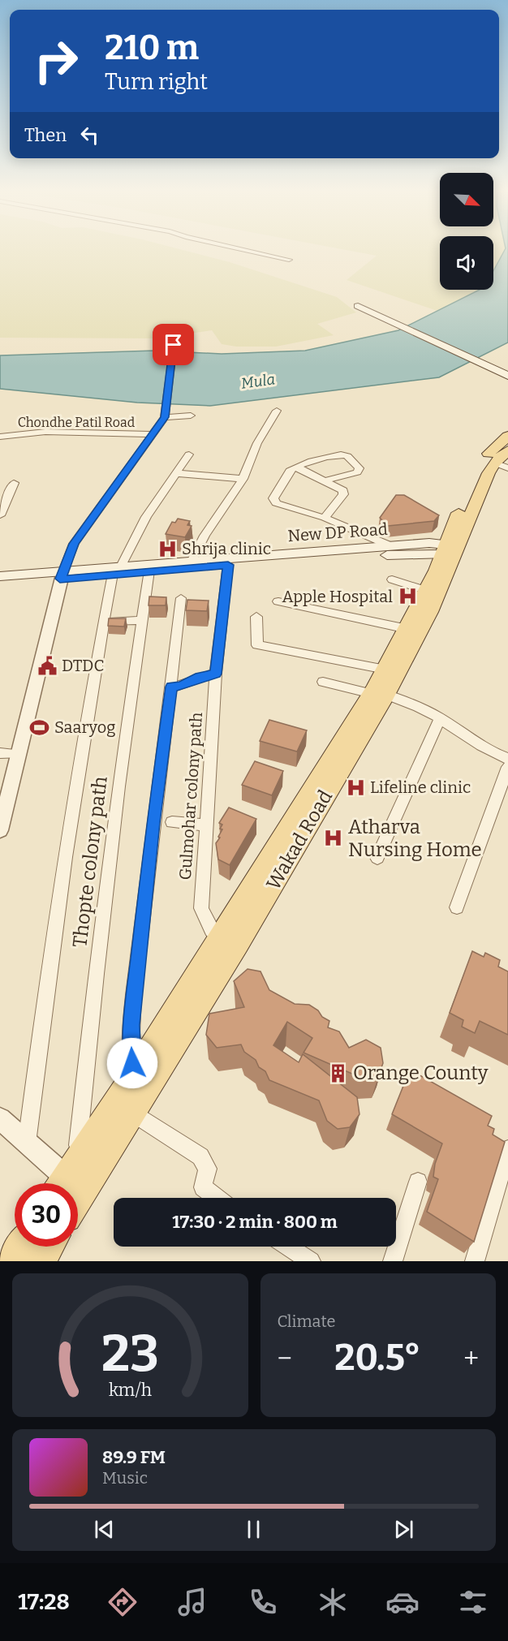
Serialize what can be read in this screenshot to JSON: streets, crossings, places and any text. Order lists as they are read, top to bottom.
{
  "streets": {
    "main road": ["New DP Road", "Wakad Road"],
    "street": ["Chondhe Patil Road", "Gulmohar colony path", "Thopte colony path"]
  },
  "crossings": [
    ["New DP Road", "Gulmohar colony path"],
    ["New DP Road", "Wakad Road"],
    ["New DP Road", "Thopte colony path"],
    ["Gulmohar colony path", "Wakad Road"],
    ["Wakad Road", "Thopte colony path"]
  ],
  "water": ["Mula"],
  "places": {
    "hospital": [
      "Shrija clinic",
      "Apple Hospital",
      "Lifeline clinic",
      "Atharva Nursing Home"
    ],
    "public building": ["DTDC"],
    "sports": ["Saaryog"],
    "building": ["Orange County"]
  },
  "north": "bottom right",
  "page": {
    "turn": ["210 m", "Turn right"],
    "then": "Then",
    "limit": "30",
    "trip": "17:30 · 2 min · 800 m",
    "tile": "Climate",
    "heat": ["−", "20.5°", "+"],
    "song": ["89.9 FM", "Music"],
    "tabs": "17:28",
    "gauge": ["23", "km/h"]
  }
}
